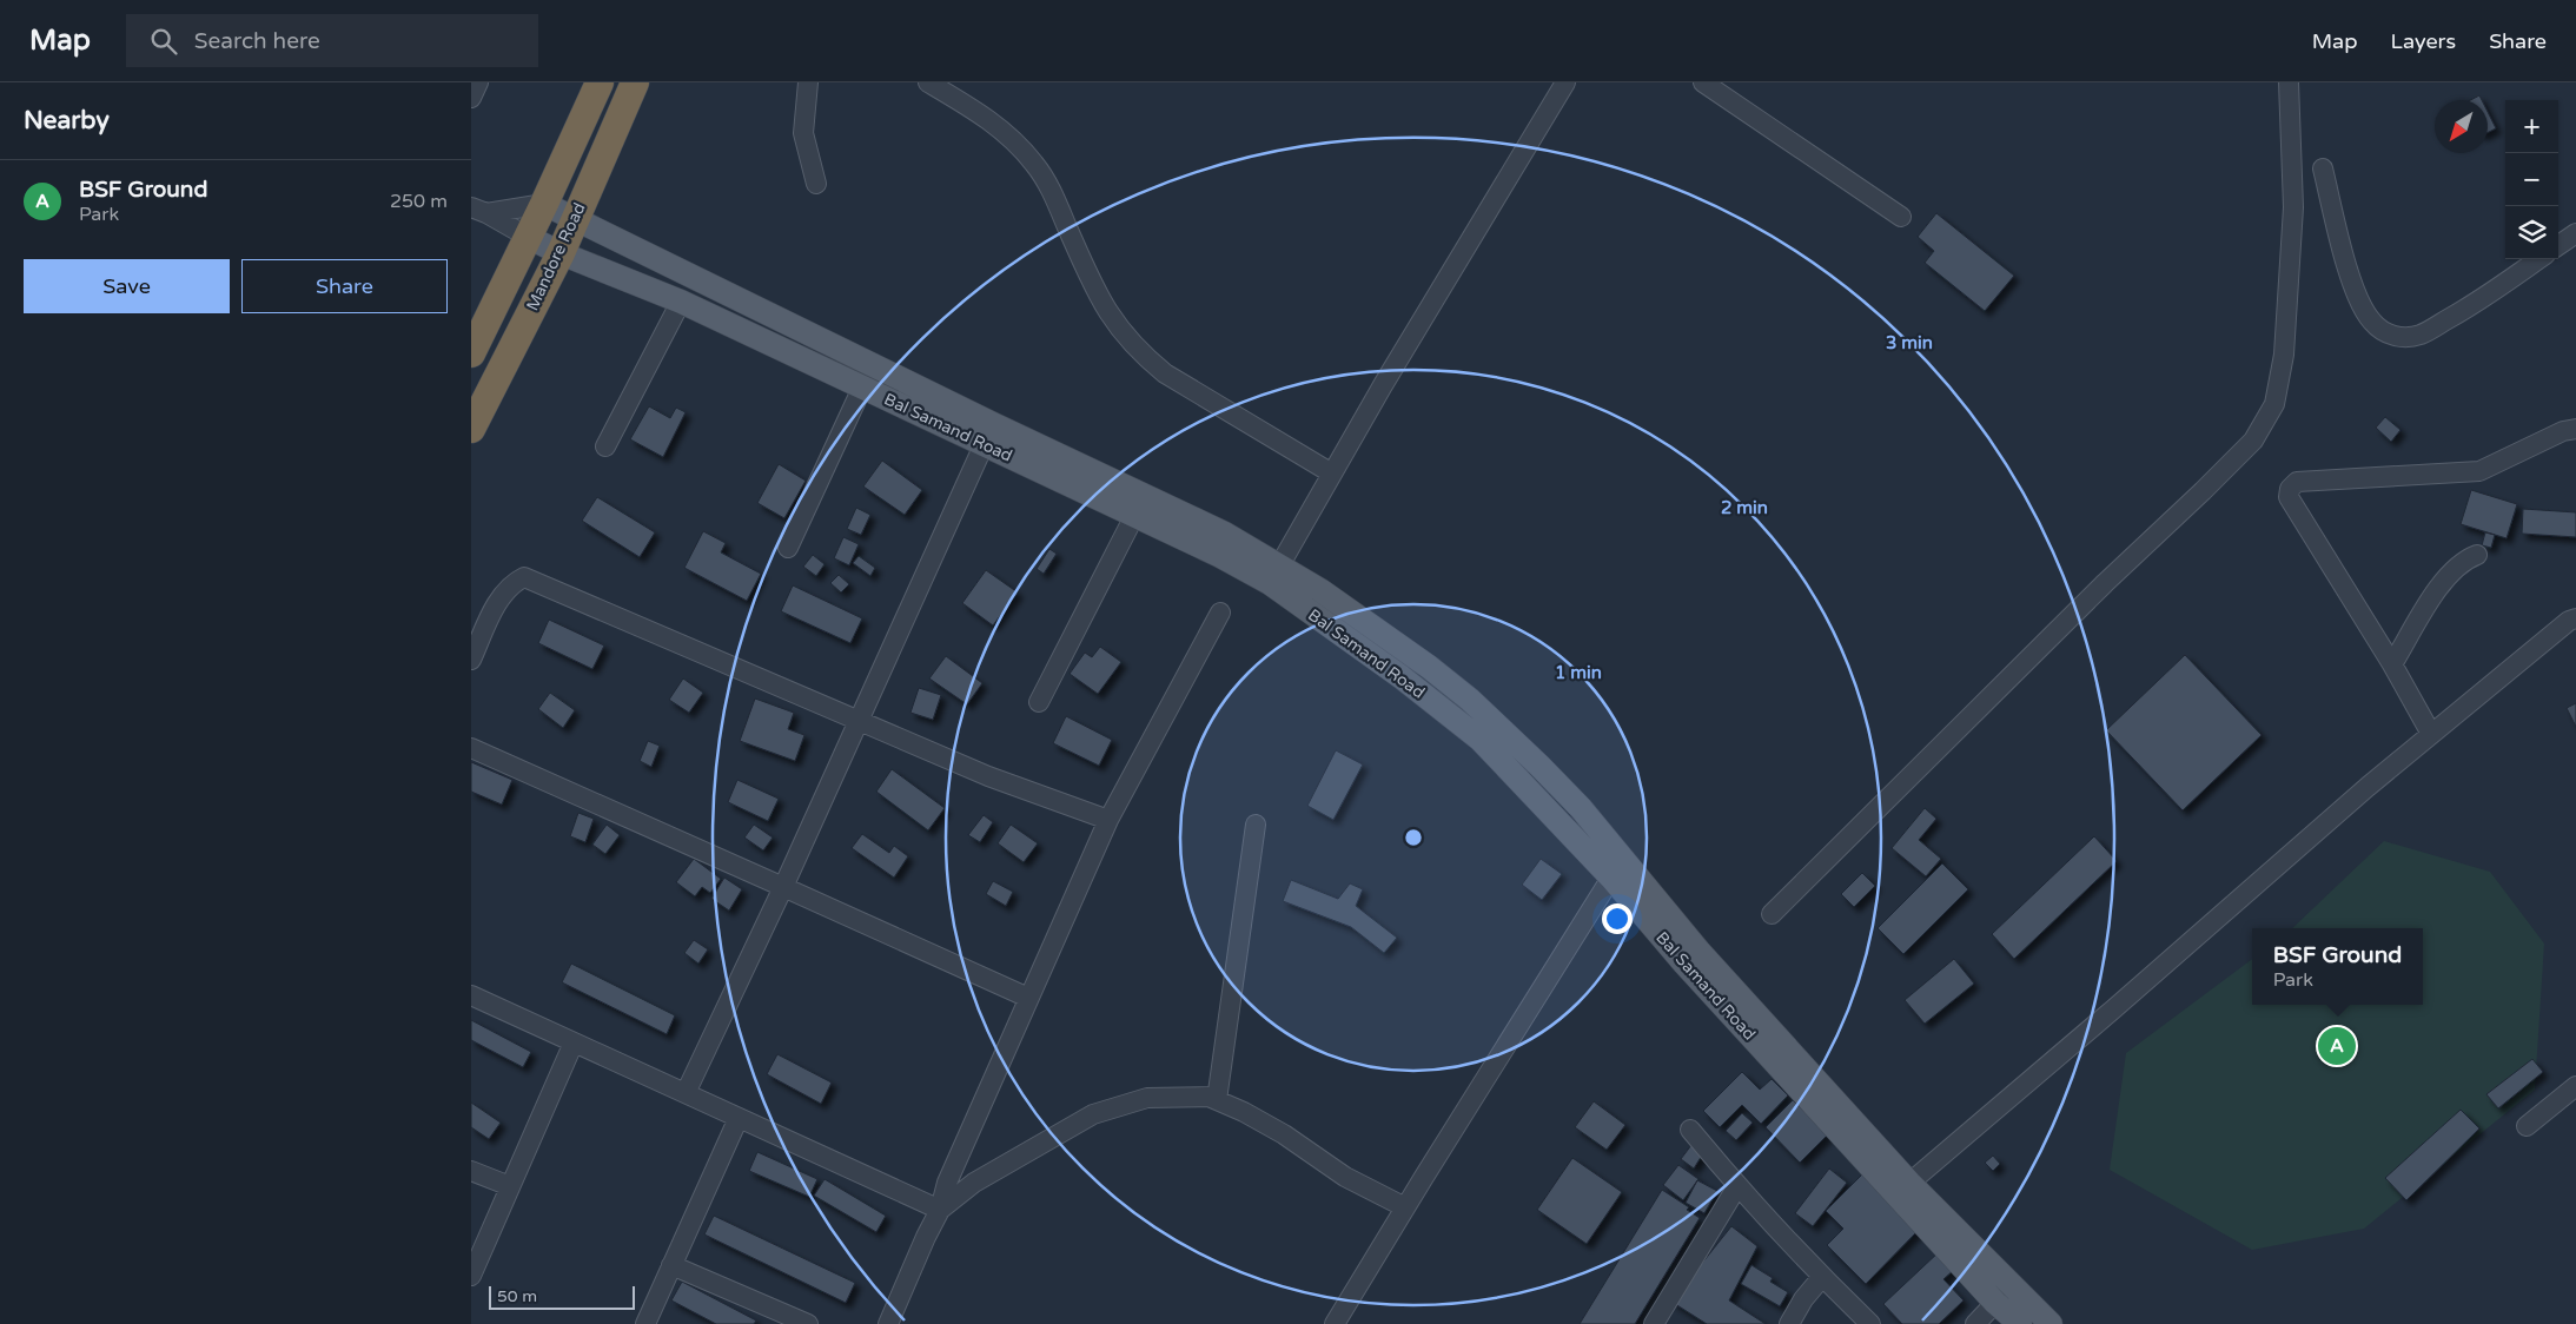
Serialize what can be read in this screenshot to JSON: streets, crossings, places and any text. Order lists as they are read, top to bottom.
{
  "streets": {
    "highway": ["Mandore Road"],
    "main road": ["Bal Samand Road"]
  },
  "crossings": [
    ["Mandore Road", "Bal Samand Road"]
  ],
  "scale_bar": "50 m",
  "north": "bottom left",
  "page": {
    "header": "Map",
    "search": "Search here",
    "nav": ["Map", "Layers", "Share"],
    "heading": "Nearby",
    "map_buttons": ["+", "−"],
    "list": [
      {
        "mark": "A",
        "name": "BSF Ground",
        "note": "Park",
        "value": "250 m"
      }
    ],
    "buttons": ["Save", "Share"],
    "popup": ["BSF Ground", "Park"],
    "pins": "A",
    "scale": "50 m"
  },
  "rings": ["3 min", "2 min", "1 min"]
}
